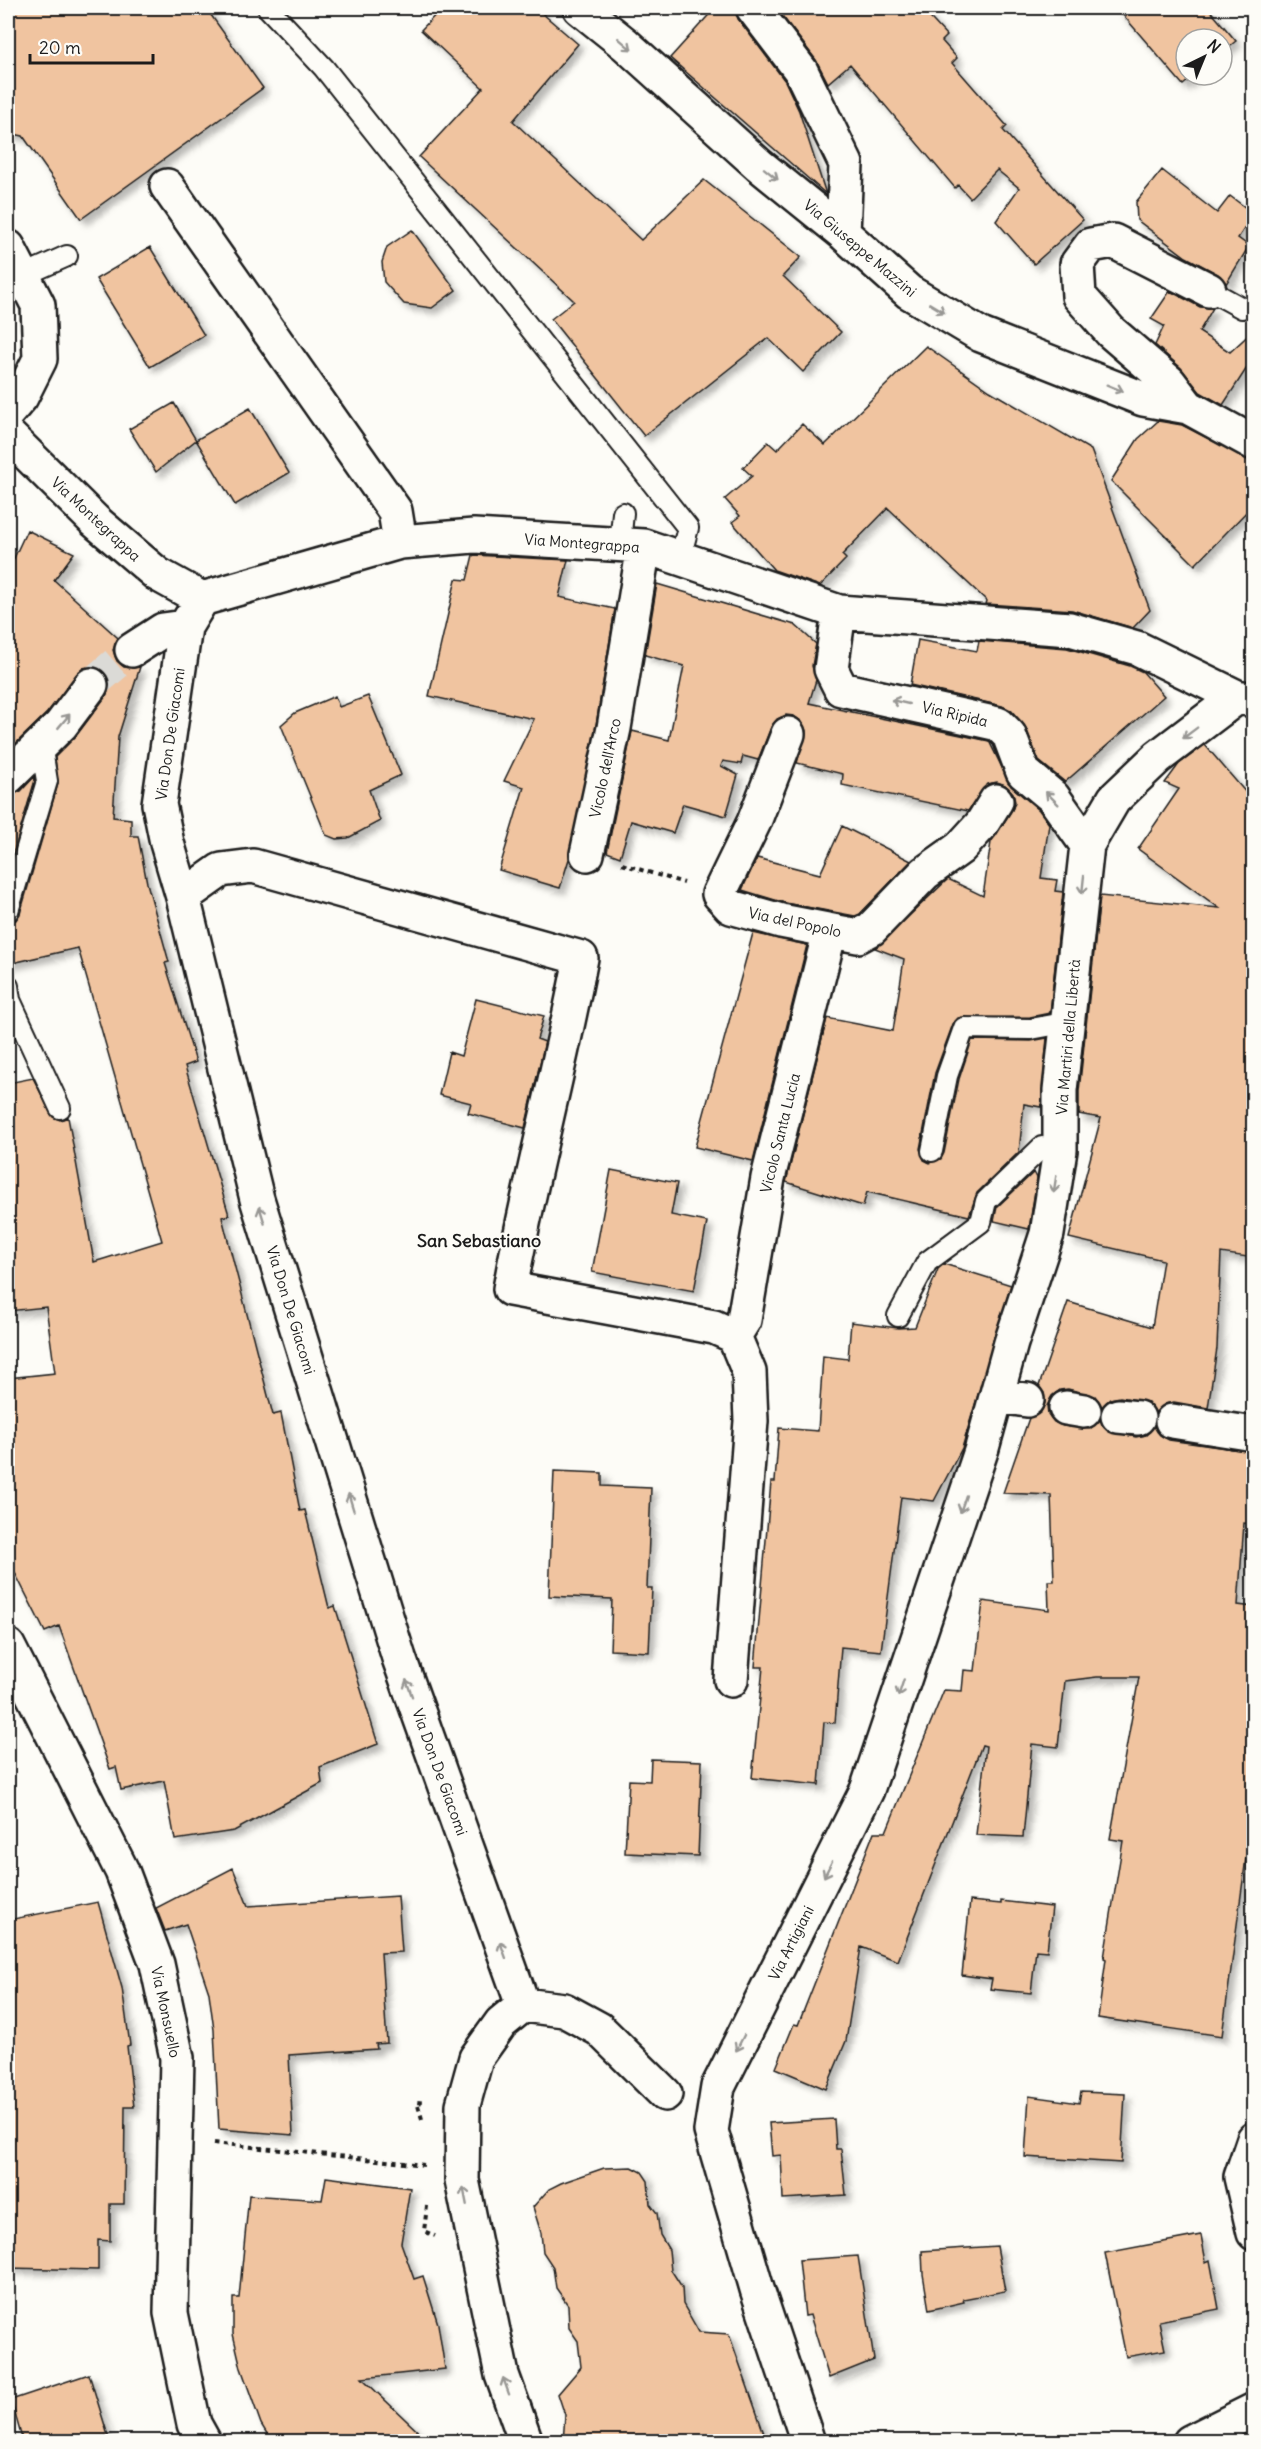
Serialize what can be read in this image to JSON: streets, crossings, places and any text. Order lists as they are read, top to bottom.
{
  "streets": {
    "street": [
      "Via Giuseppe Mazzini",
      "Via Montegrappa",
      "Via Ripida",
      "Via Don De Giacomi",
      "Vicolo dell'Arco",
      "Via del Popolo",
      "Via Martiri della Libertà",
      "Vicolo Santa Lucia",
      "Via Artigiani",
      "Via Monsuello"
    ]
  },
  "crossings": [
    ["Via Montegrappa", "Via Ripida"],
    ["Via Montegrappa", "Via Don De Giacomi"],
    ["Via Montegrappa", "Vicolo dell'Arco"],
    ["Via Montegrappa", "Via Martiri della Libertà"],
    ["Via Ripida", "Via Martiri della Libertà"],
    ["Via del Popolo", "Vicolo Santa Lucia"],
    ["Via Martiri della Libertà", "Via Artigiani"]
  ],
  "one_way": [
    "Via Giuseppe Mazzini",
    "Via Ripida",
    "Via Don De Giacomi",
    "Via Martiri della Libertà"
  ],
  "districts": ["San Sebastiano"],
  "scale_bar": "20 m",
  "north": "top right"
}
